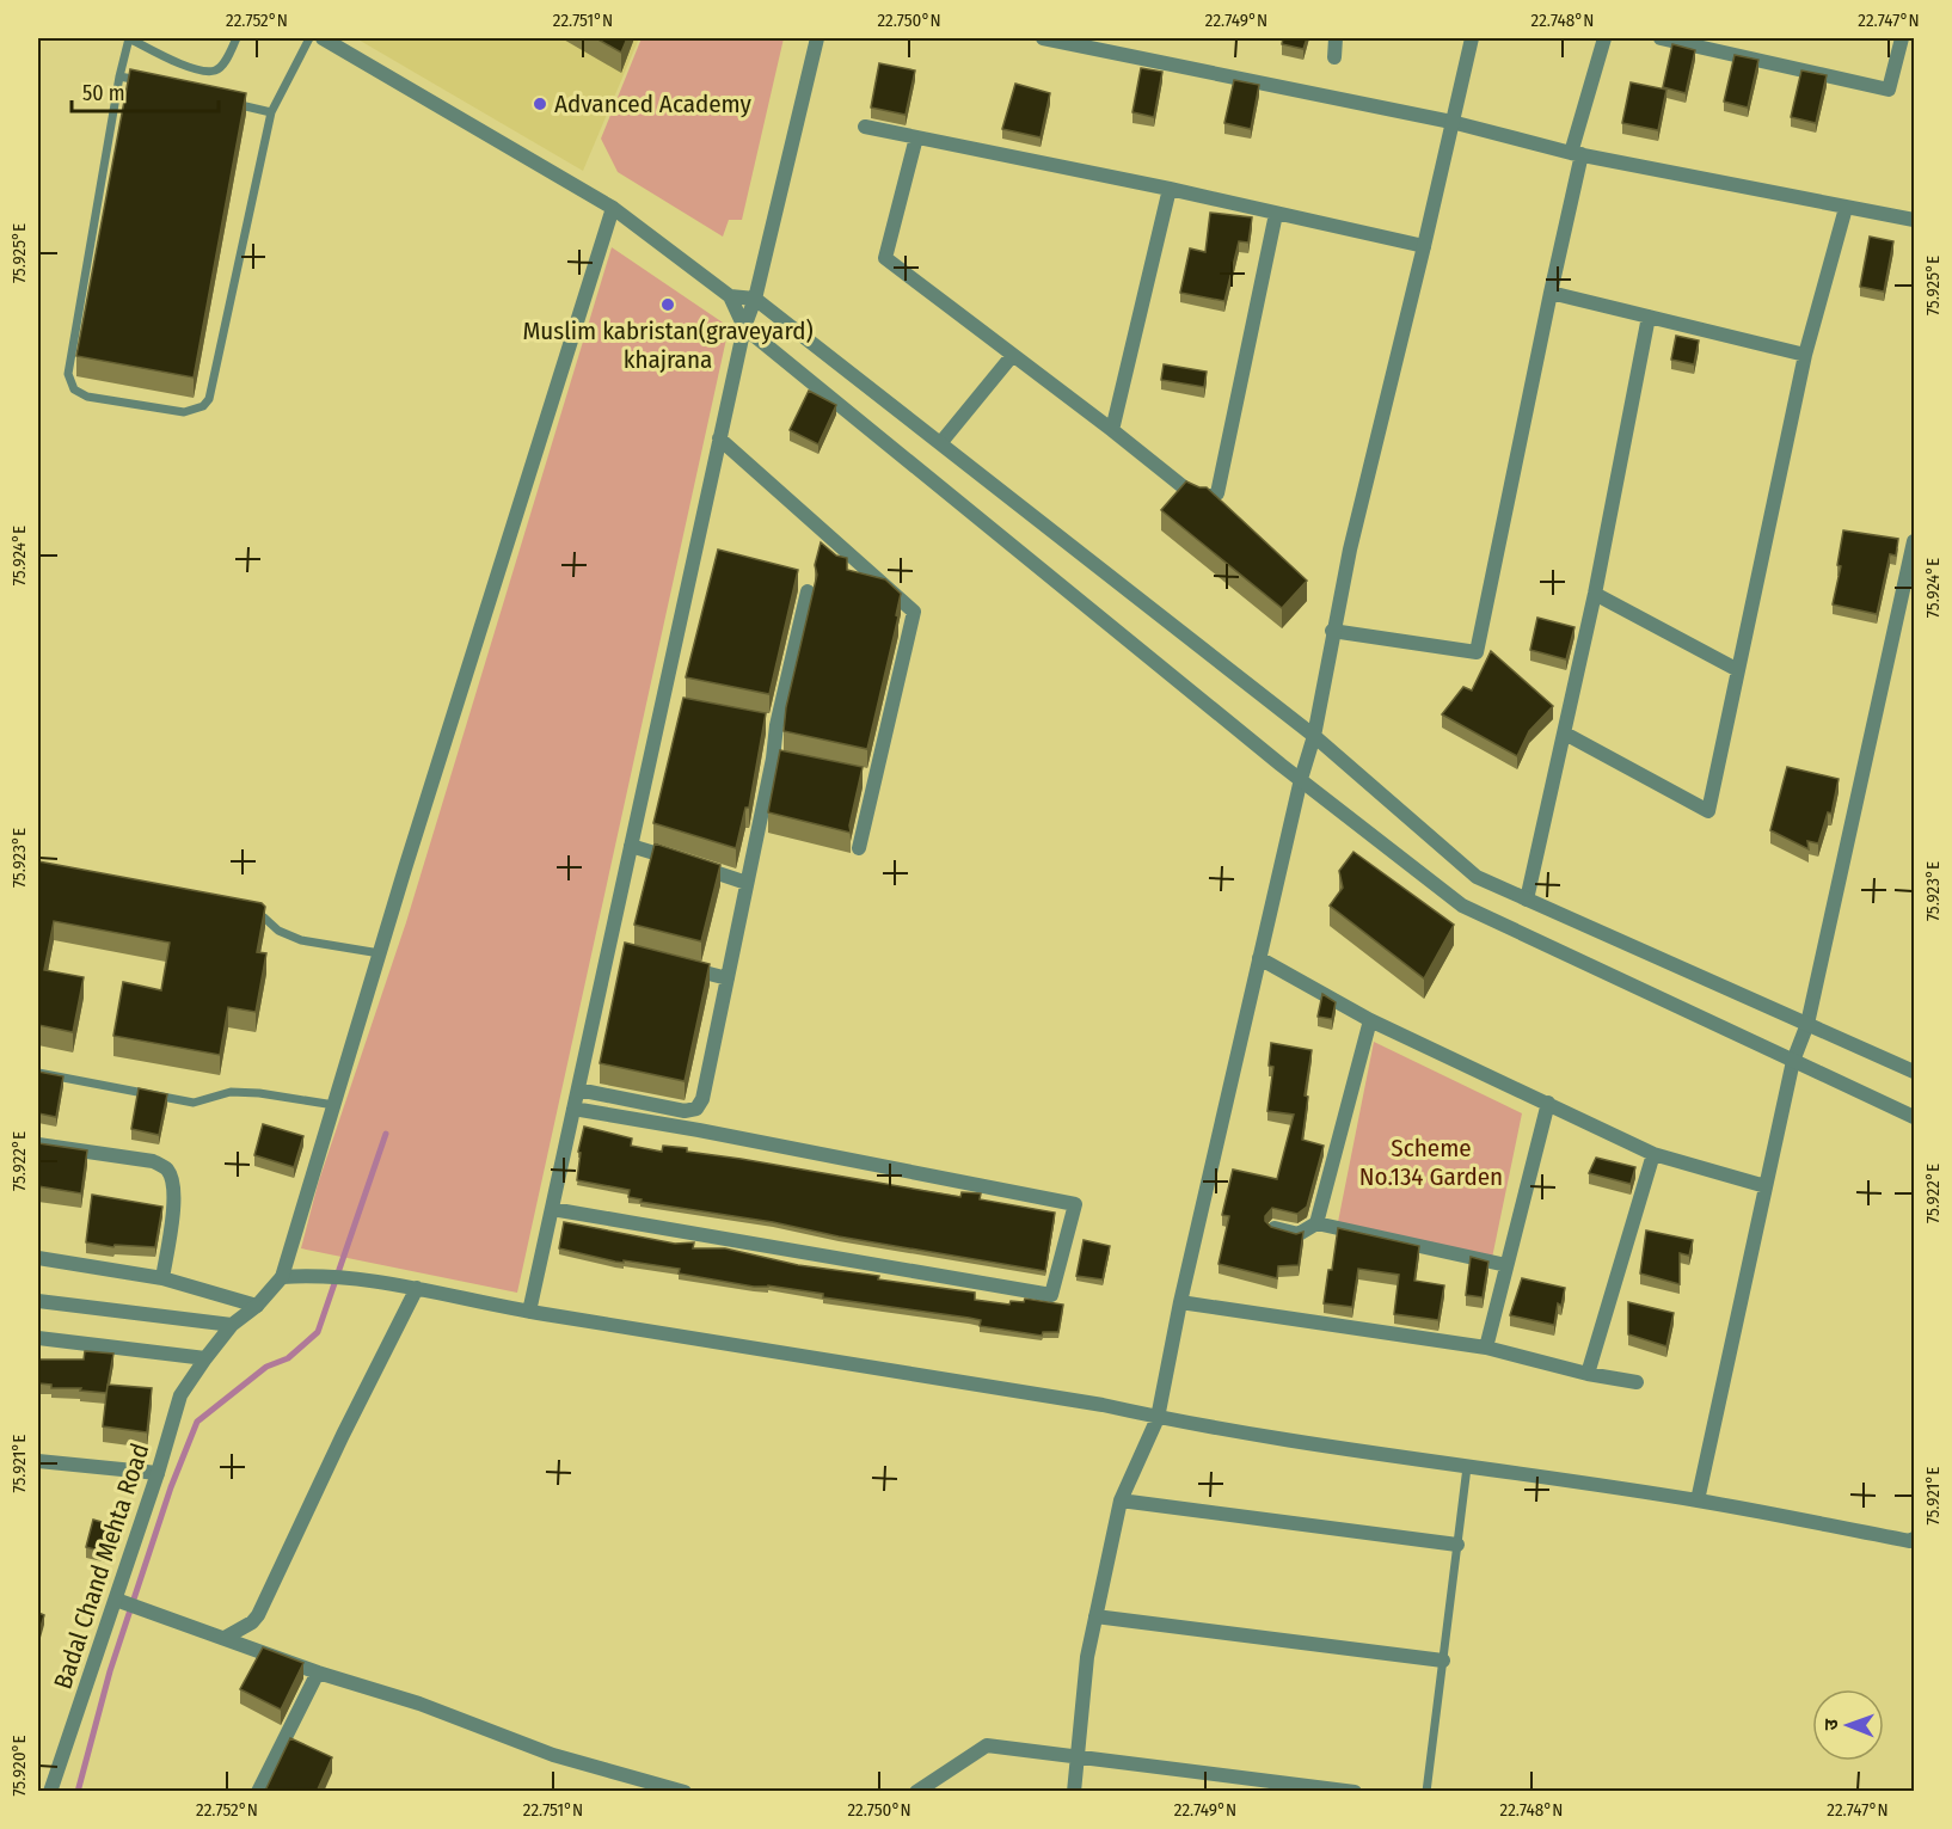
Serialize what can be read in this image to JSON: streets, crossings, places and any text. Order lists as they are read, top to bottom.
{
  "streets": {
    "street": ["Badal Chand Mehta Road"]
  },
  "parks": ["Scheme No.134 Garden"],
  "places": ["Advanced Academy", "Muslim kabristan(graveyard) khajrana"],
  "scale_bar": "50 m",
  "north": "left",
  "coordinates": [
    "22.752°N",
    "22.751°N",
    "22.750°N",
    "22.749°N",
    "22.748°N",
    "22.747°N",
    "75.925°E",
    "75.924°E",
    "75.923°E",
    "75.922°E",
    "75.921°E",
    "75.920°E"
  ]
}
